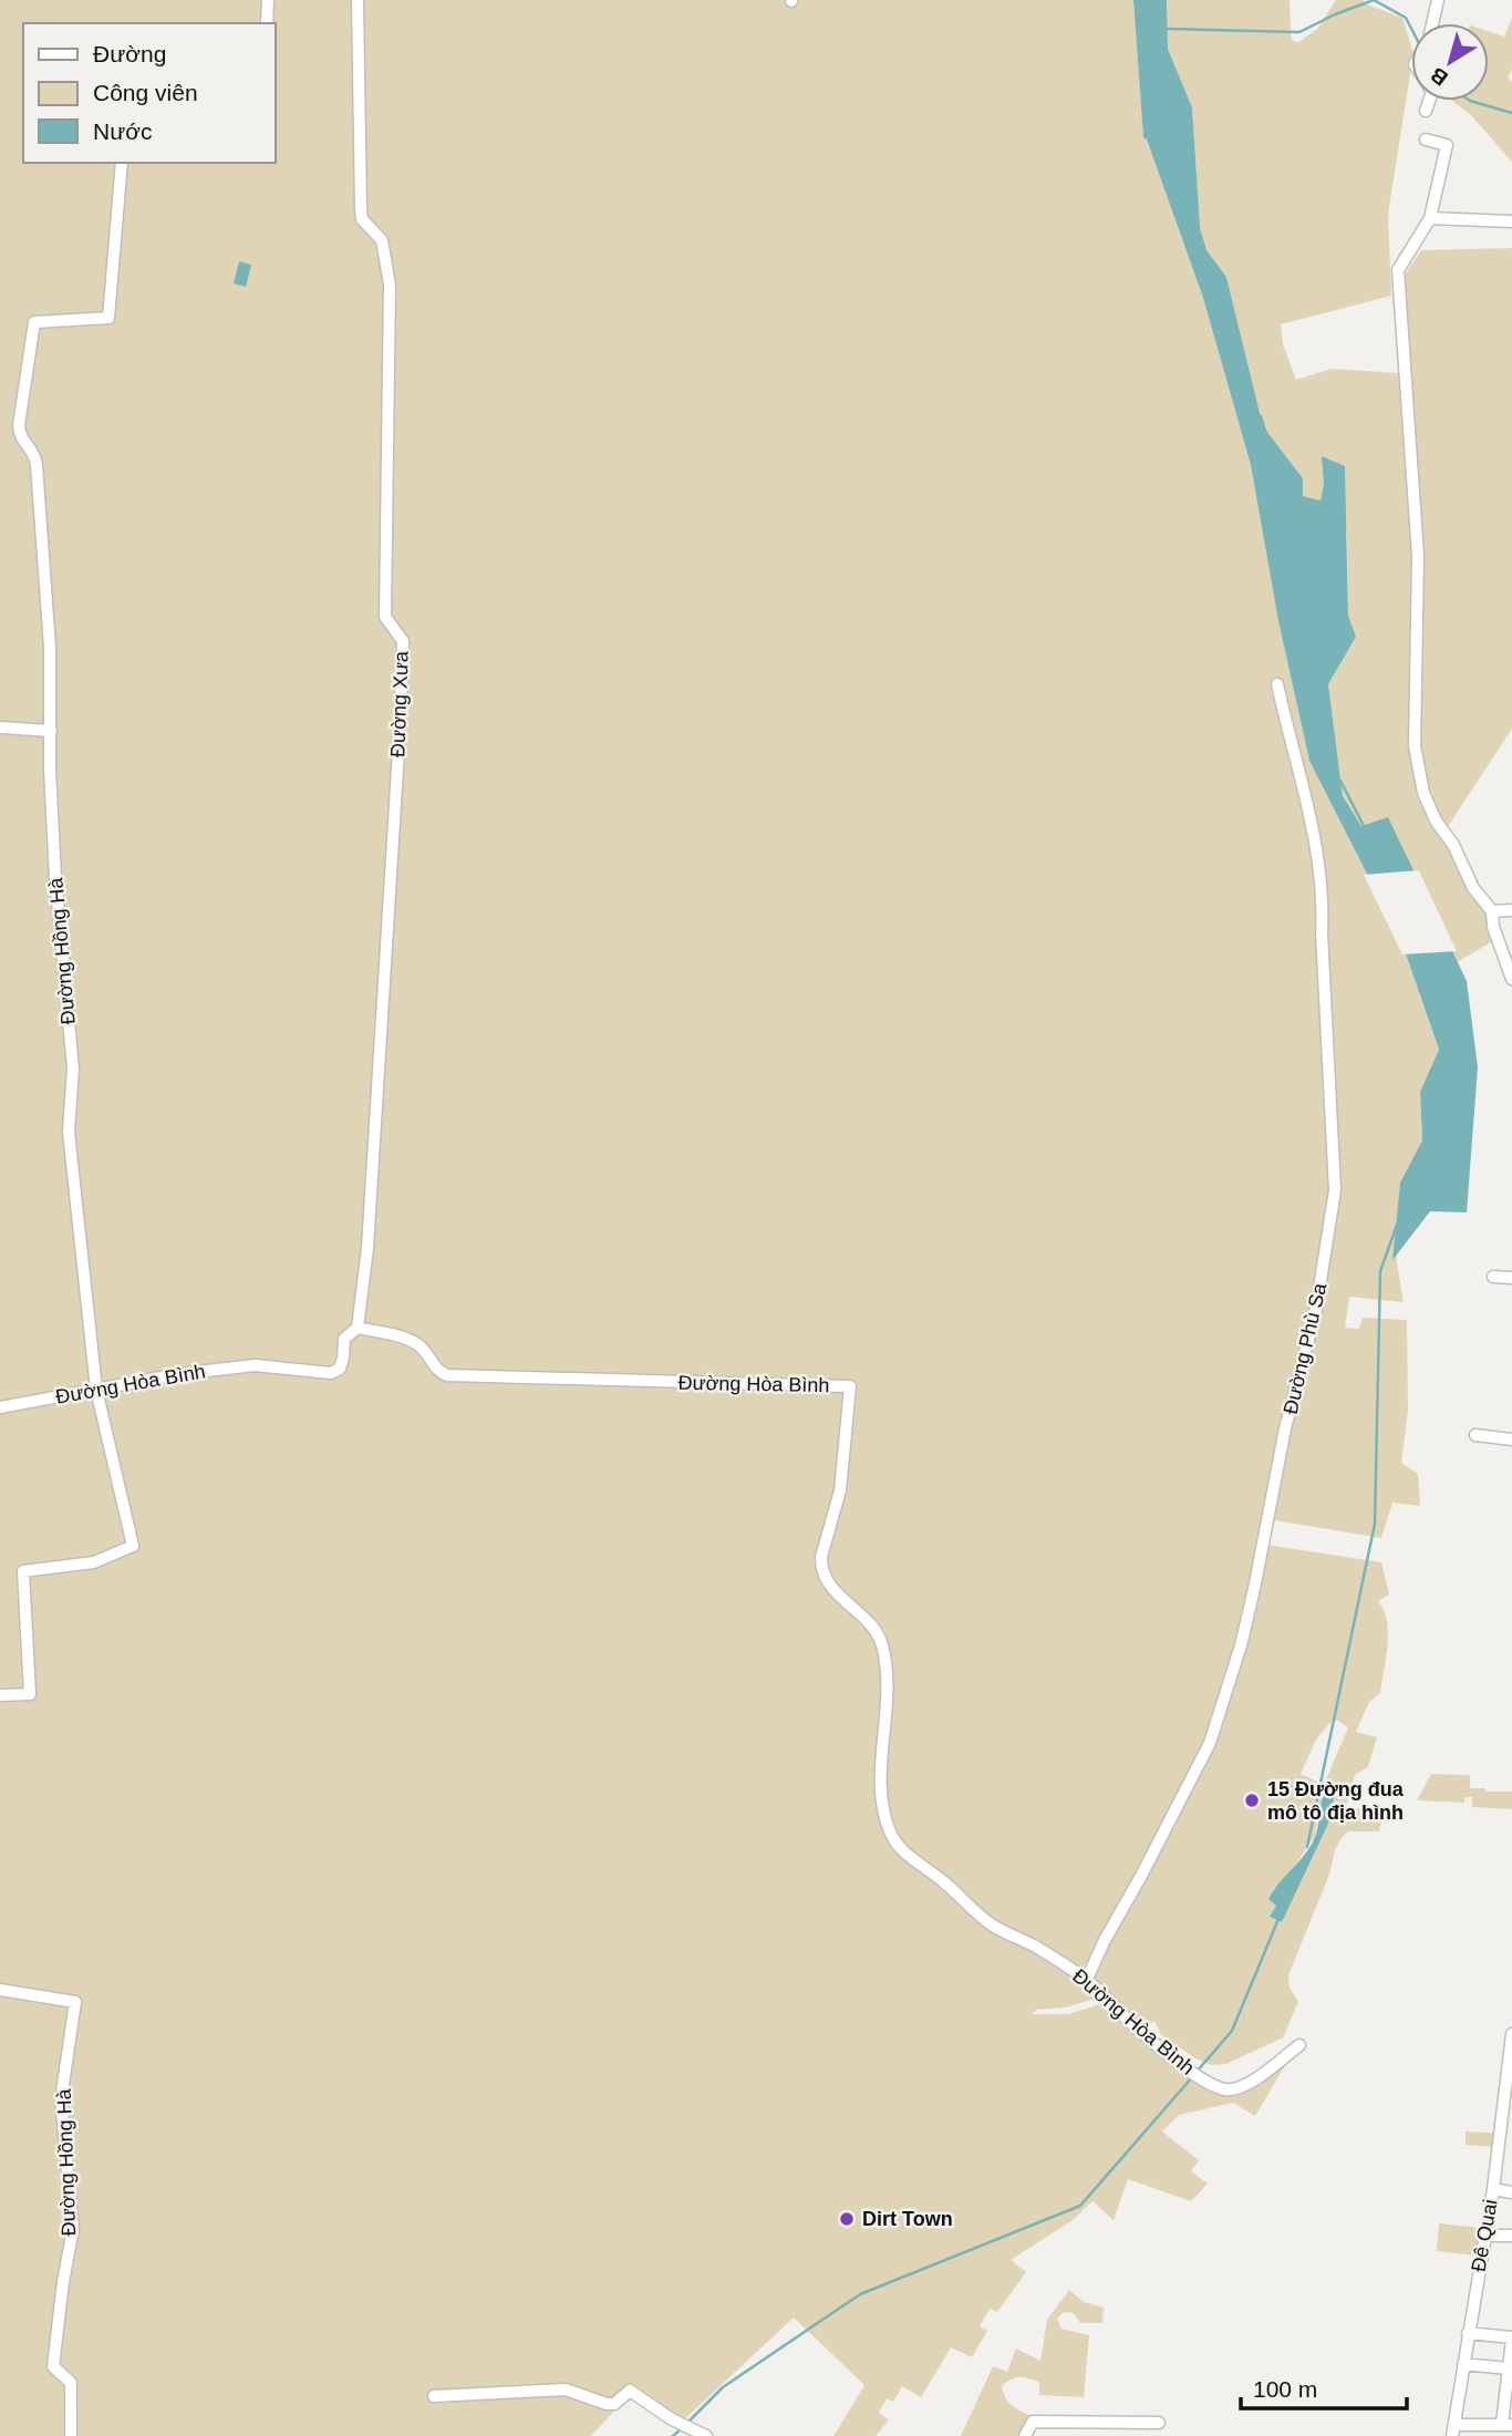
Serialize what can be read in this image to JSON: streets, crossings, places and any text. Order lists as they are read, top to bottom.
{
  "streets": {
    "street": [
      "Đường Xưa",
      "Đường Hồng Hà",
      "Đường Phù Sa",
      "Đường Hòa Bình",
      "Đê Quai"
    ]
  },
  "crossings": [
    ["Đường Xưa", "Đường Hòa Bình"],
    ["Đường Hồng Hà", "Đường Hòa Bình"],
    ["Đường Phù Sa", "Đường Hòa Bình"]
  ],
  "places": ["15 Đường đua mô tô địa hình", "Dirt Town"],
  "legend": ["Đường", "Công viên", "Nước"],
  "scale_bar": "100 m",
  "north": "bottom left"
}
